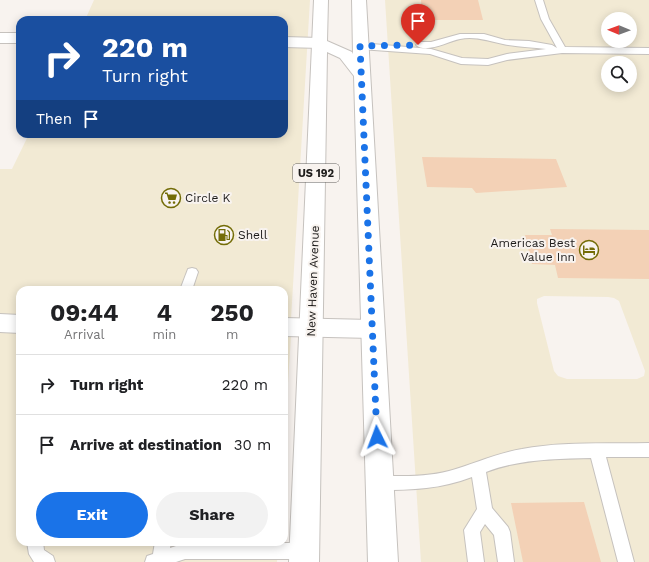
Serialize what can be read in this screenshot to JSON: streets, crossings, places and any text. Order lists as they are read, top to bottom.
{
  "streets": {
    "main road": ["US 192", "New Haven Avenue"]
  },
  "places": {
    "supermarket": ["Circle K"],
    "fuel station": ["Shell"],
    "hotel": ["Americas Best Value Inn"]
  },
  "north": "left",
  "page": {
    "turn": ["220 m", "Turn right"],
    "then": "Then",
    "eta": [
      "09:44",
      "Arrival",
      "4",
      "min",
      "250",
      "m"
    ],
    "list": [
      {
        "name": "Turn right",
        "value": "220 m"
      },
      {
        "name": "Arrive at destination",
        "value": "30 m"
      }
    ],
    "buttons": ["Exit", "Share"]
  }
}
